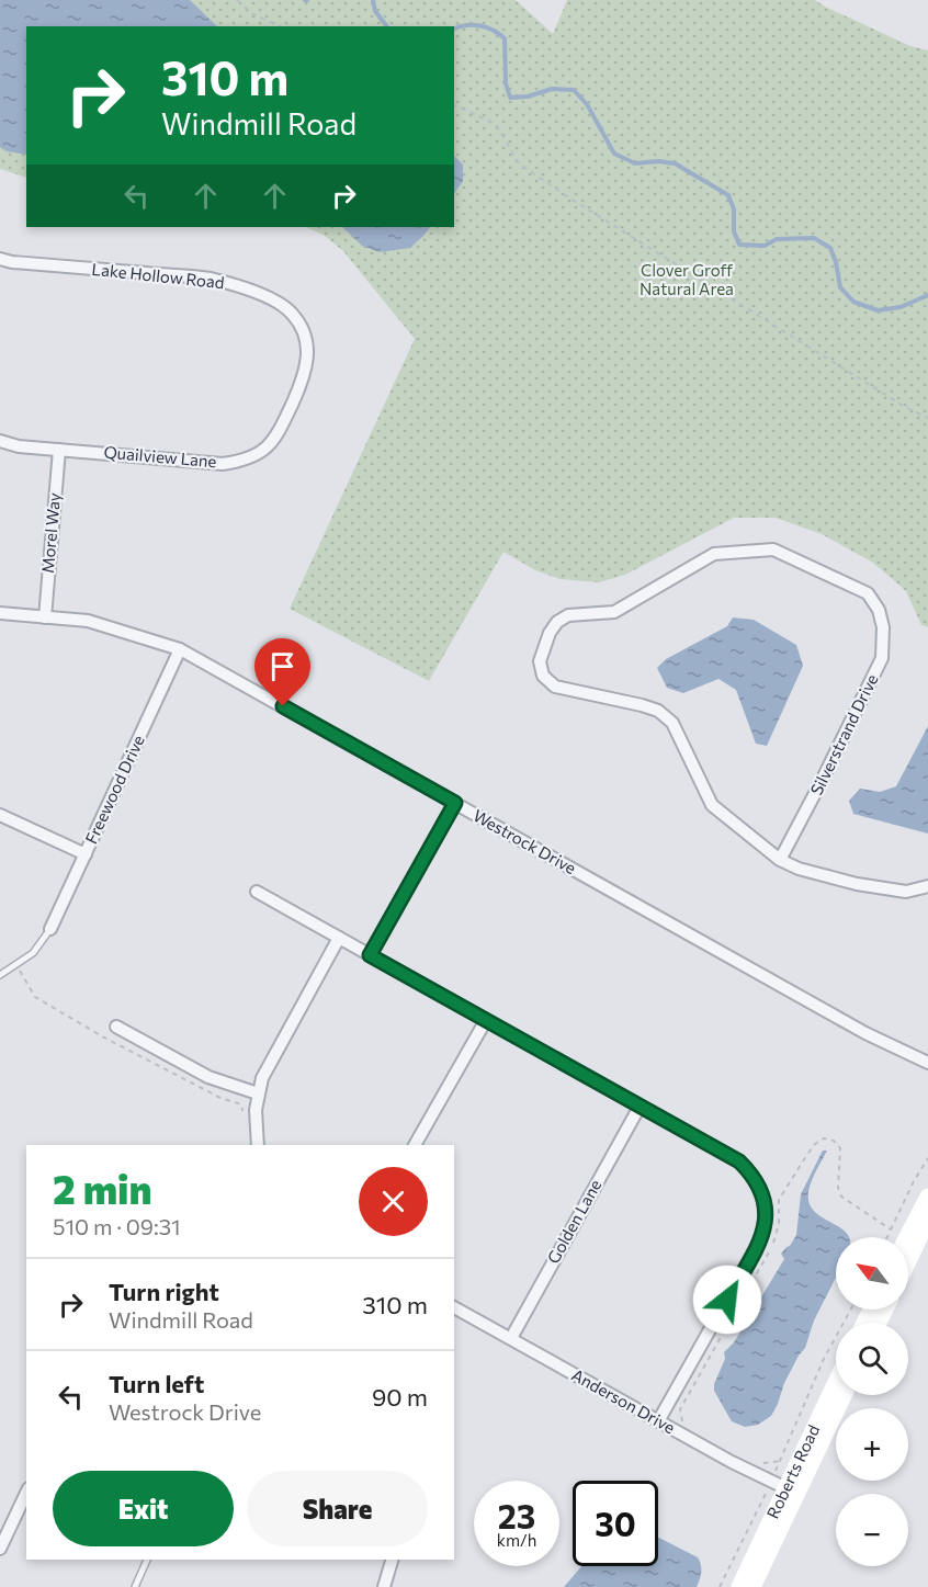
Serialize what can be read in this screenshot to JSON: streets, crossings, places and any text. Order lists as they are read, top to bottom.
{
  "streets": {
    "main road": ["Roberts Road"],
    "street": [
      "Lake Hollow Road",
      "Quailview Lane",
      "Morel Way",
      "Silverstrand Drive",
      "Freewood Drive",
      "Westrock Drive",
      "Golden Lane",
      "Anderson Drive"
    ]
  },
  "crossings": [
    ["Lake Hollow Road", "Quailview Lane"],
    ["Quailview Lane", "Morel Way"],
    ["Morel Way", "Westrock Drive"],
    ["Freewood Drive", "Westrock Drive"],
    ["Golden Lane", "Anderson Drive"],
    ["Anderson Drive", "Roberts Road"]
  ],
  "parks": ["Clover Groff Natural Area"],
  "north": "top left",
  "page": {
    "turn": ["310 m", "Windmill Road"],
    "heading": ["2 min", "510 m · 09:31"],
    "map_buttons": ["+", "−"],
    "list": [
      {
        "name": "Turn right",
        "note": "Windmill Road",
        "value": "310 m"
      },
      {
        "name": "Turn left",
        "note": "Westrock Drive",
        "value": "90 m"
      }
    ],
    "buttons": ["Exit", "Share"],
    "speed": "23 km/h",
    "limit": "30"
  }
}
